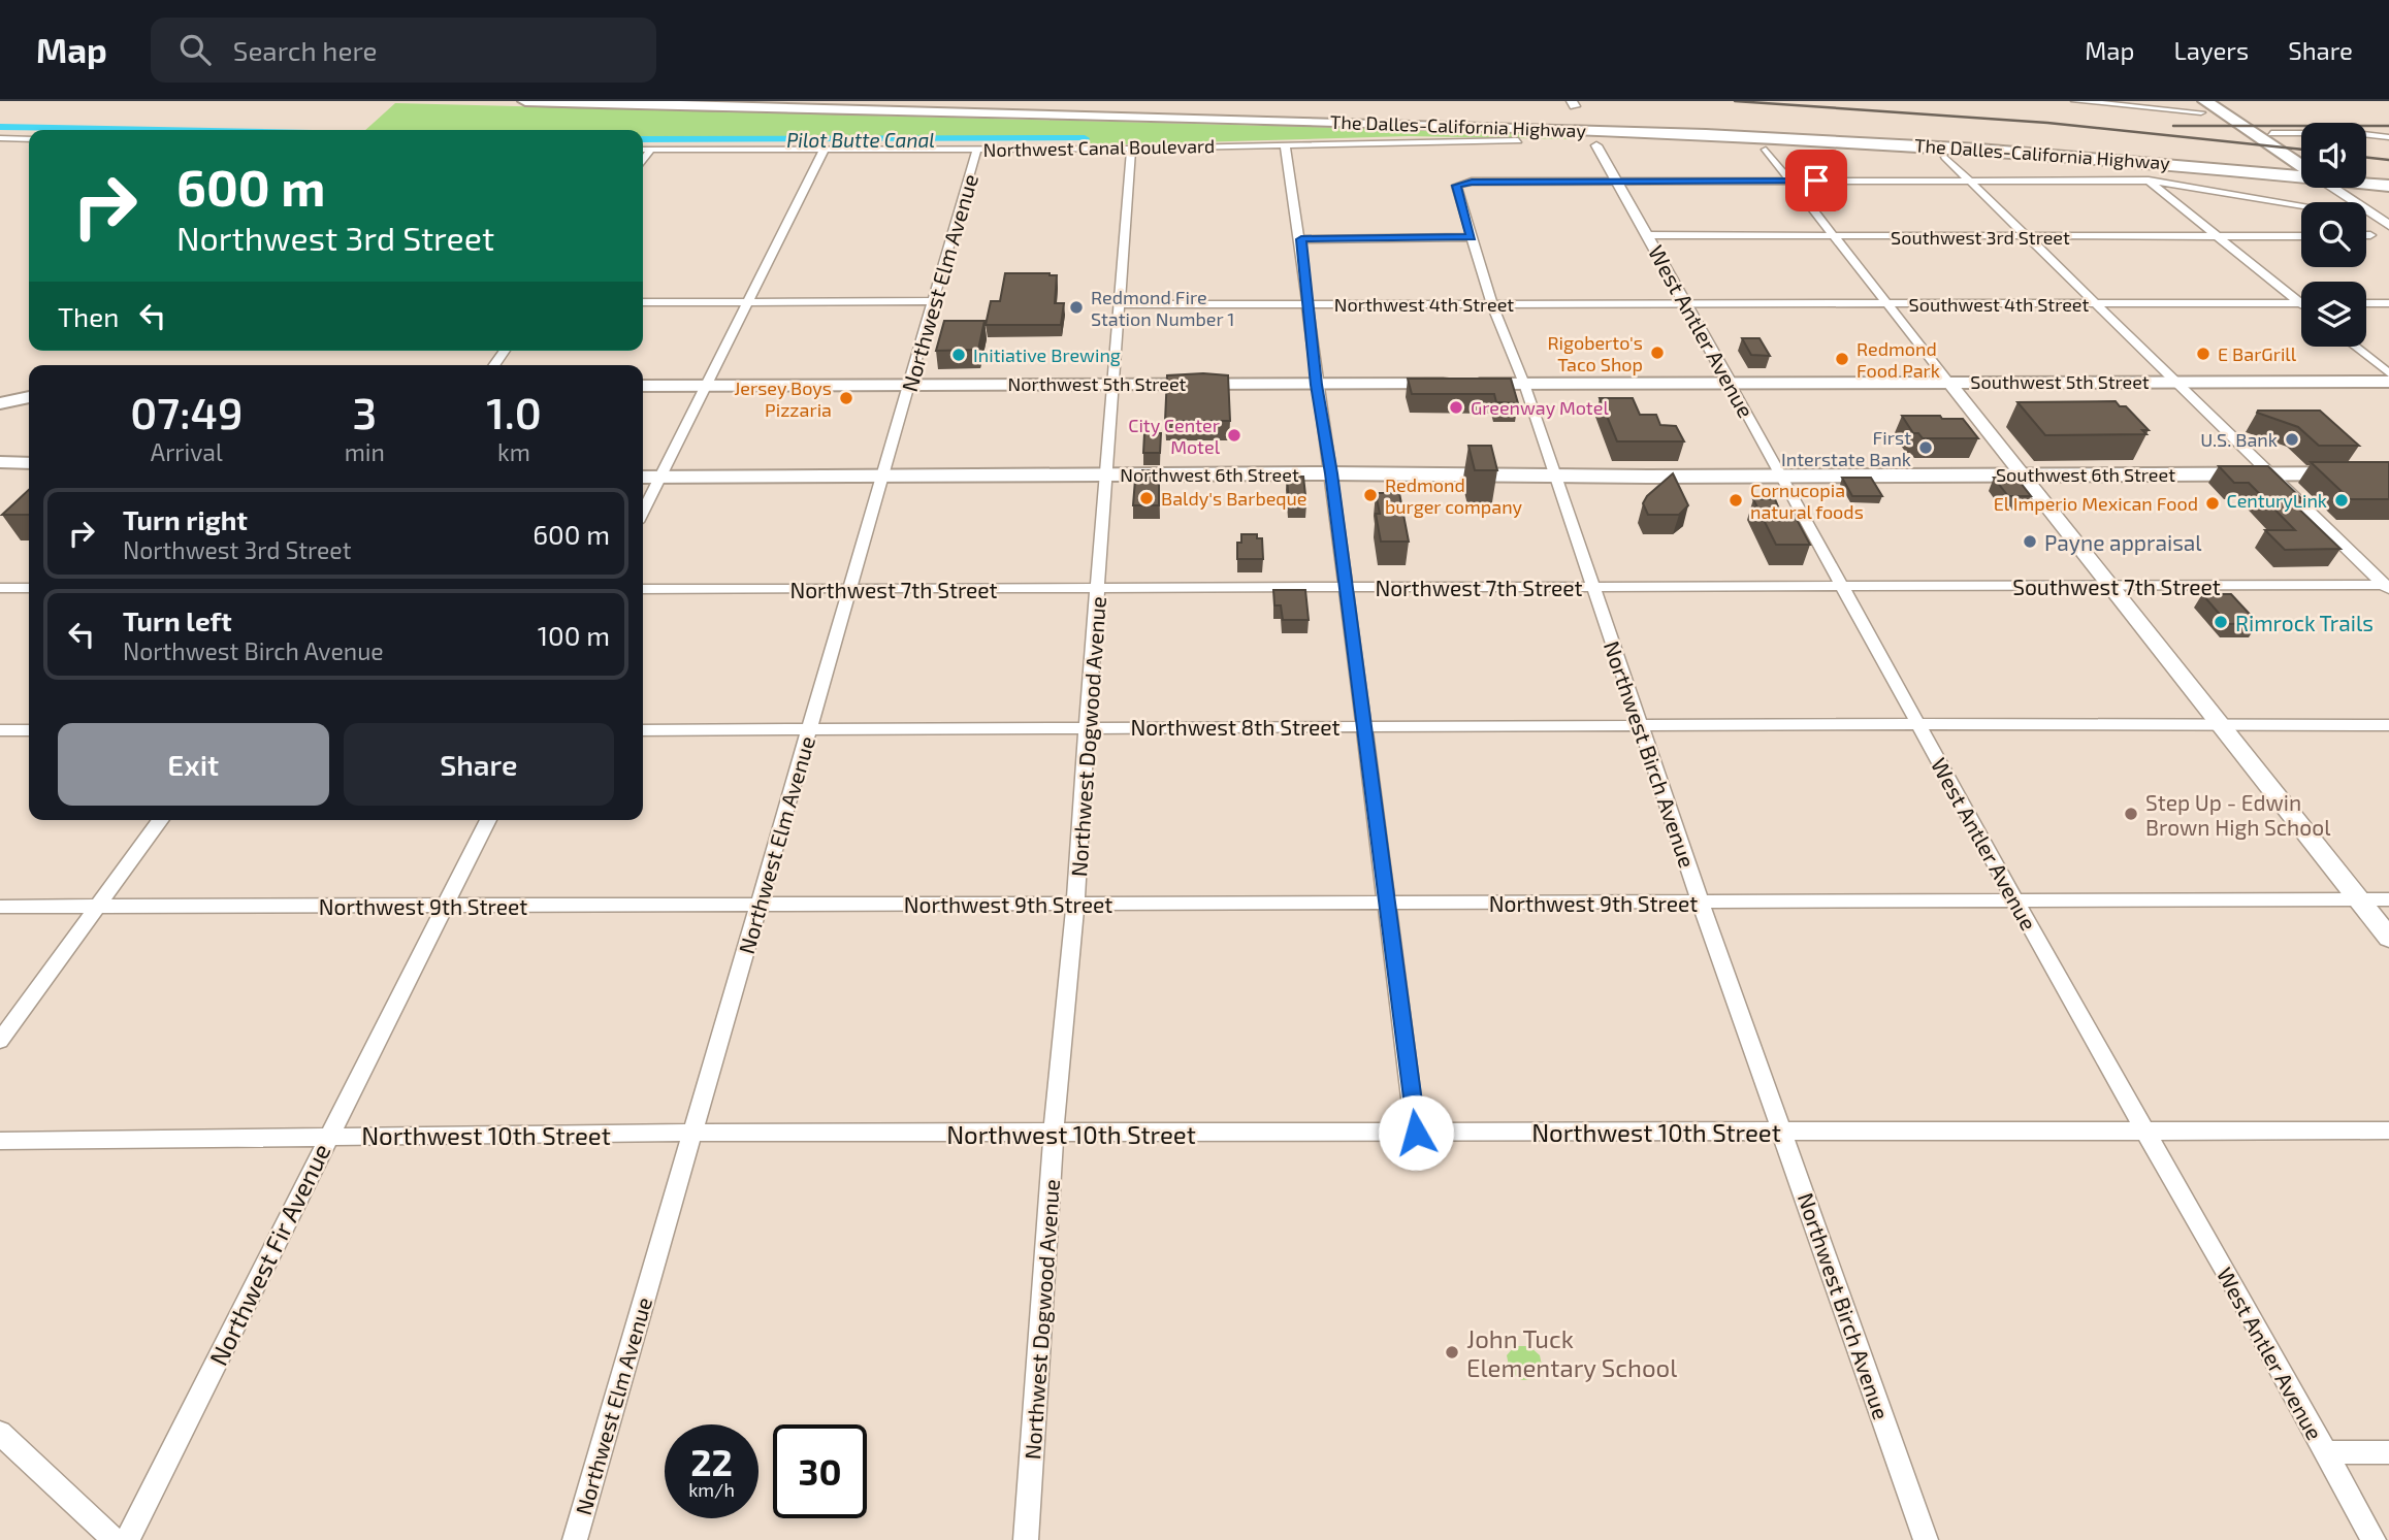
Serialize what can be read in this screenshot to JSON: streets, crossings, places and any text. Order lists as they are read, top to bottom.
{
  "streets": {
    "highway": ["The Dalles-California Highway"],
    "main road": [
      "Southwest 5th Street",
      "Northwest 5th Street",
      "Northwest 6th Street",
      "Southwest 6th Street"
    ],
    "street": [
      "Northwest Canal Boulevard",
      "Southwest 3rd Street",
      "Northwest Elm Avenue",
      "Northwest 4th Street",
      "Southwest 4th Street",
      "West Antler Avenue",
      "Southwest 7th Street",
      "Northwest 7th Street",
      "Northwest 8th Street",
      "Northwest Dogwood Avenue",
      "Northwest Birch Avenue",
      "Northwest 9th Street",
      "Northwest 10th Street",
      "Northwest Fir Avenue"
    ]
  },
  "crossings": [
    ["Northwest Canal Boulevard", "Northwest Elm Avenue"],
    ["Northwest Canal Boulevard", "Northwest Dogwood Avenue"],
    ["Southwest 3rd Street", "West Antler Avenue"],
    ["Northwest Elm Avenue", "Northwest 5th Street"],
    ["Northwest Elm Avenue", "Northwest 6th Street"],
    ["Northwest Elm Avenue", "Northwest 7th Street"],
    ["Northwest Elm Avenue", "Northwest 8th Street"],
    ["Northwest Elm Avenue", "Northwest 9th Street"],
    ["Northwest Elm Avenue", "Northwest 10th Street"],
    ["Northwest 4th Street", "Southwest 4th Street"],
    ["Northwest 4th Street", "West Antler Avenue"],
    ["Northwest 4th Street", "Northwest Dogwood Avenue"],
    ["Northwest 4th Street", "Northwest Birch Avenue"],
    ["Southwest 4th Street", "West Antler Avenue"],
    ["West Antler Avenue", "Southwest 5th Street"],
    ["West Antler Avenue", "Northwest 5th Street"],
    ["West Antler Avenue", "Northwest 6th Street"],
    ["West Antler Avenue", "Southwest 6th Street"],
    ["West Antler Avenue", "Southwest 7th Street"],
    ["West Antler Avenue", "Northwest 7th Street"],
    ["West Antler Avenue", "Northwest 8th Street"],
    ["West Antler Avenue", "Northwest Birch Avenue"],
    ["West Antler Avenue", "Northwest 9th Street"],
    ["West Antler Avenue", "Northwest 10th Street"],
    ["Southwest 5th Street", "Northwest 5th Street"],
    ["Northwest 5th Street", "Northwest Dogwood Avenue"],
    ["Northwest 5th Street", "Northwest Birch Avenue"],
    ["Northwest 6th Street", "Southwest 6th Street"],
    ["Northwest 6th Street", "Northwest Dogwood Avenue"],
    ["Northwest 6th Street", "Northwest Birch Avenue"],
    ["Southwest 7th Street", "Northwest 7th Street"],
    ["Northwest 7th Street", "Northwest Dogwood Avenue"],
    ["Northwest 7th Street", "Northwest Birch Avenue"],
    ["Northwest 8th Street", "Northwest Dogwood Avenue"],
    ["Northwest 8th Street", "Northwest Birch Avenue"],
    ["Northwest Dogwood Avenue", "Northwest 9th Street"],
    ["Northwest Dogwood Avenue", "Northwest 10th Street"],
    ["Northwest Birch Avenue", "Northwest 9th Street"],
    ["Northwest Birch Avenue", "Northwest 10th Street"],
    ["Northwest 9th Street", "Northwest Fir Avenue"],
    ["Northwest 10th Street", "Northwest Fir Avenue"]
  ],
  "water": ["Pilot Butte Canal"],
  "places": [
    "Redmond Fire Station Number 1",
    "Rigoberto's Taco Shop",
    "E BarGrill",
    "Initiative Brewing",
    "Redmond Food Park",
    "Jersey Boys Pizzaria",
    "Greenway Motel",
    "City Center Motel",
    "U.S. Bank",
    "First Interstate Bank",
    "Redmond burger company",
    "Baldy's Barbeque",
    "Cornucopia natural foods",
    "CenturyLink",
    "El Imperio Mexican Food",
    "Payne appraisal",
    "Rimrock Trails",
    "Step Up - Edwin Brown High School",
    "John Tuck Elementary School"
  ],
  "page": {
    "header": "Map",
    "search": "Search here",
    "nav": ["Map", "Layers", "Share"],
    "turn": ["600 m", "Northwest 3rd Street"],
    "then": "Then",
    "eta": [
      "07:49",
      "Arrival",
      "3",
      "min",
      "1.0",
      "km"
    ],
    "list": [
      {
        "name": "Turn right",
        "note": "Northwest 3rd Street",
        "value": "600 m"
      },
      {
        "name": "Turn left",
        "note": "Northwest Birch Avenue",
        "value": "100 m"
      }
    ],
    "buttons": ["Exit", "Share"],
    "speed": "22 km/h",
    "limit": "30"
  }
}
